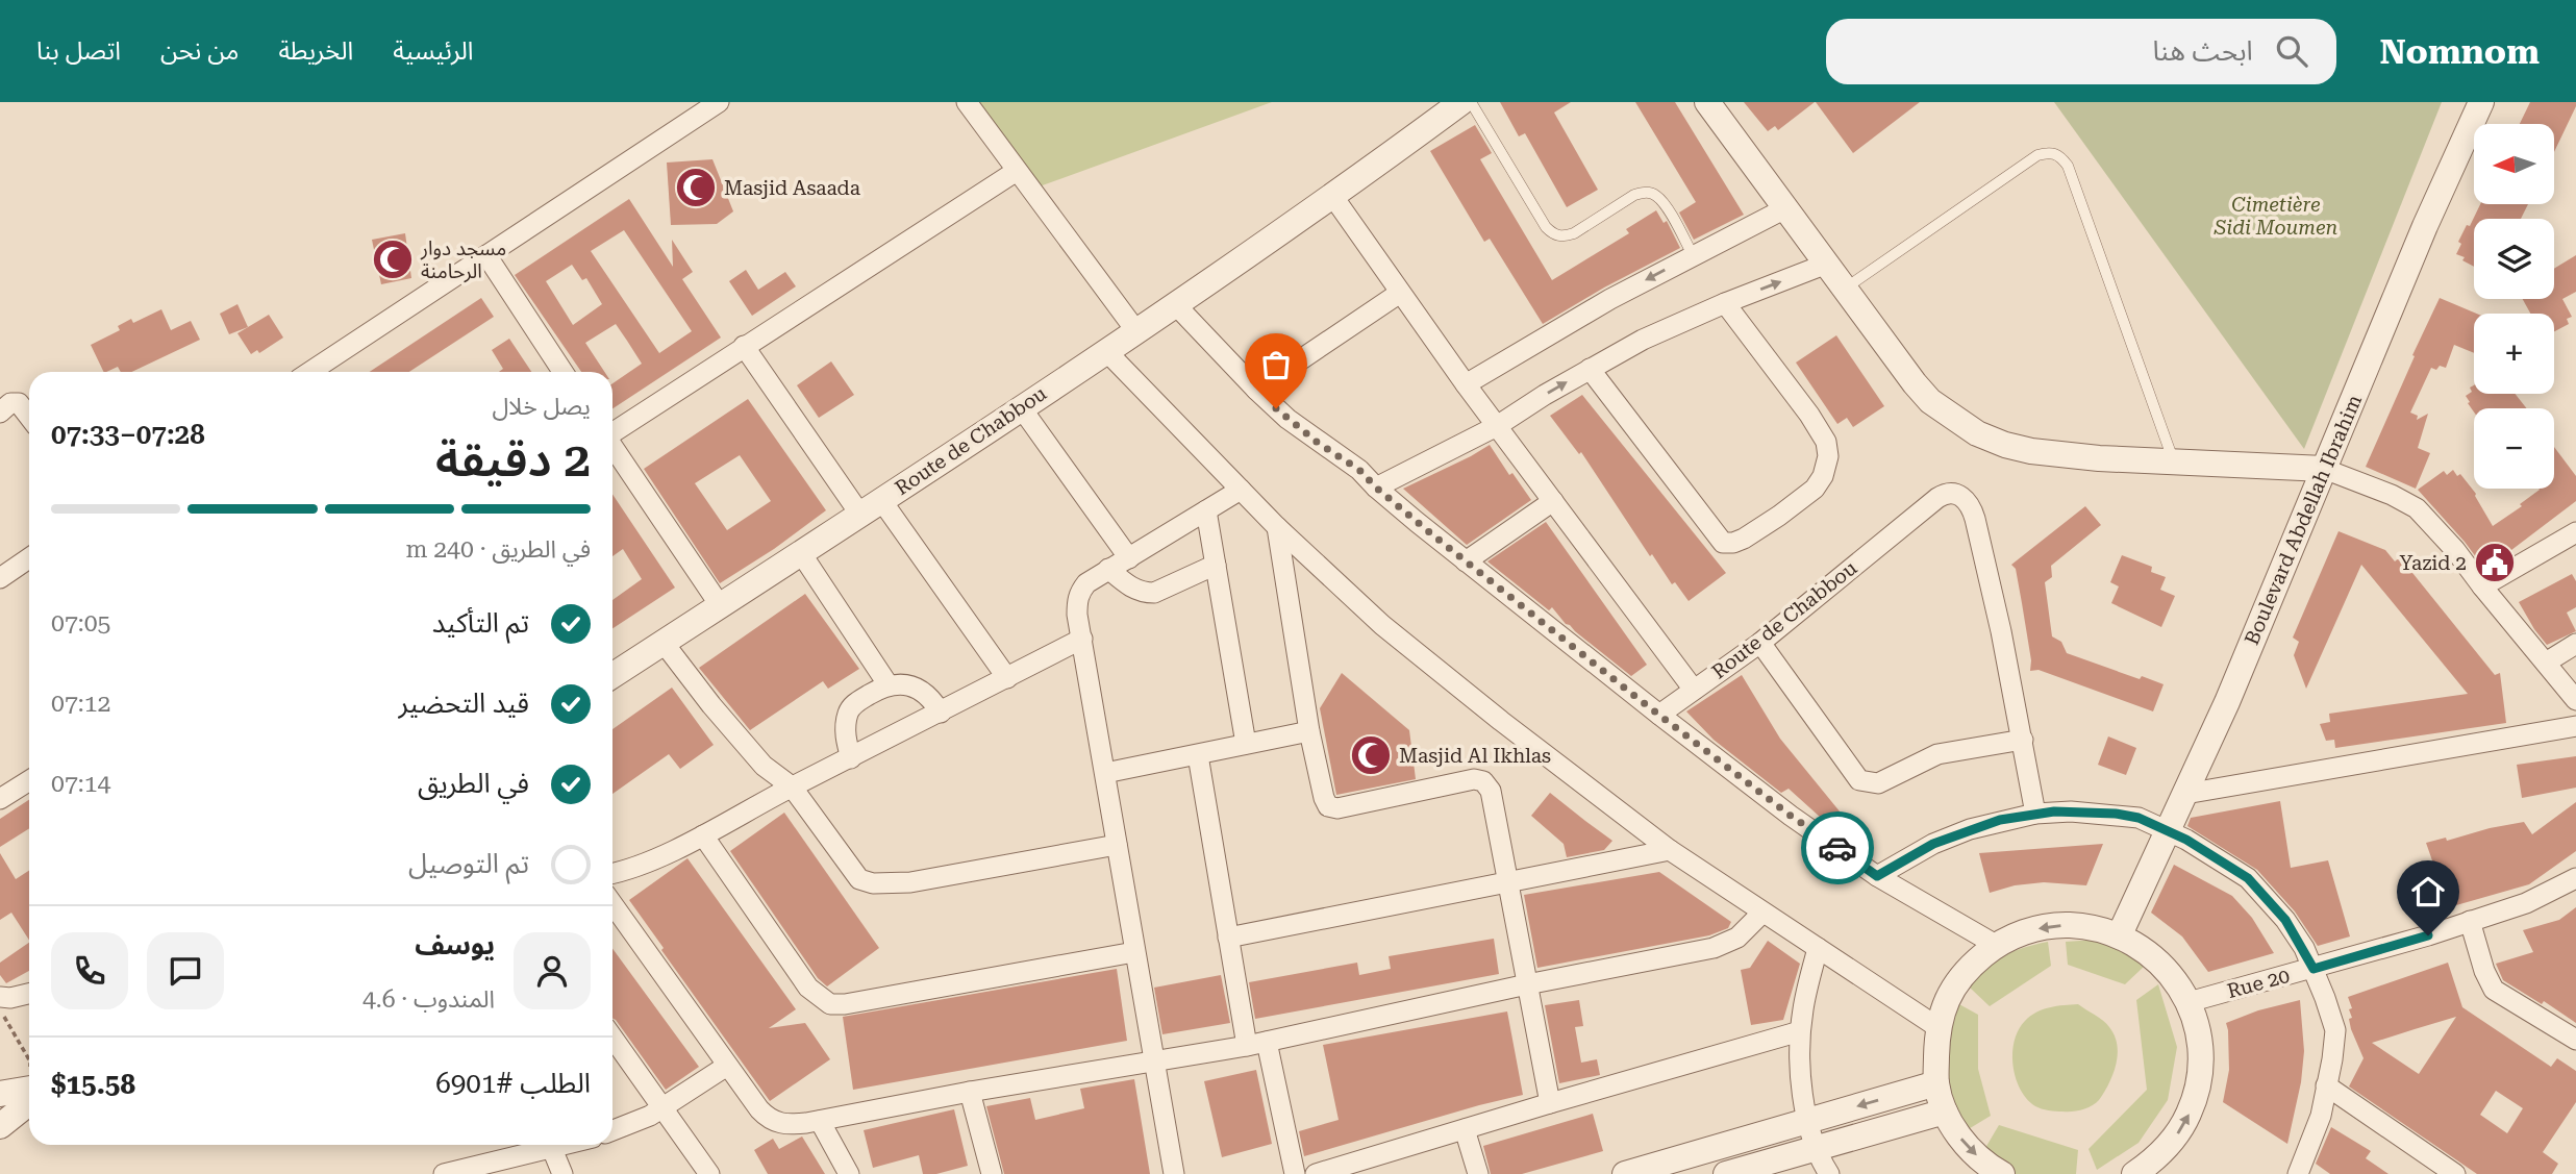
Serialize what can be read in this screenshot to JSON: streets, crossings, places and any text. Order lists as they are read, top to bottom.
{
  "streets": {
    "street": ["Route de Chabbou", "Boulevard Abdellah Ibrahim", "Rue 20"]
  },
  "parks": ["Cimetière Sidi Moumen"],
  "places": {
    "mosque": ["Masjid Asaada", "مسجد دوار الرحامنة", "Masjid Al Ikhlas"],
    "public building": ["Yazid 2"]
  },
  "north": "left",
  "page": {
    "header": "Nomnom",
    "search": "ابحث هنا",
    "nav": [
      "الرئيسية",
      "الخريطة",
      "من نحن",
      "اتصل بنا"
    ],
    "map_buttons": ["+", "−"],
    "heading": ["2 دقيقة", "يصل خلال", "07:28–07:33"],
    "panel": [
      "يوسف",
      "المندوب · 4.6",
      "الطلب #6901",
      "$15.58"
    ],
    "bar": "في الطريق · 240 m",
    "list": [
      ["تم التأكيد", "07:05"],
      ["قيد التحضير", "07:12"],
      ["في الطريق", "07:14"],
      "تم التوصيل"
    ]
  }
}
